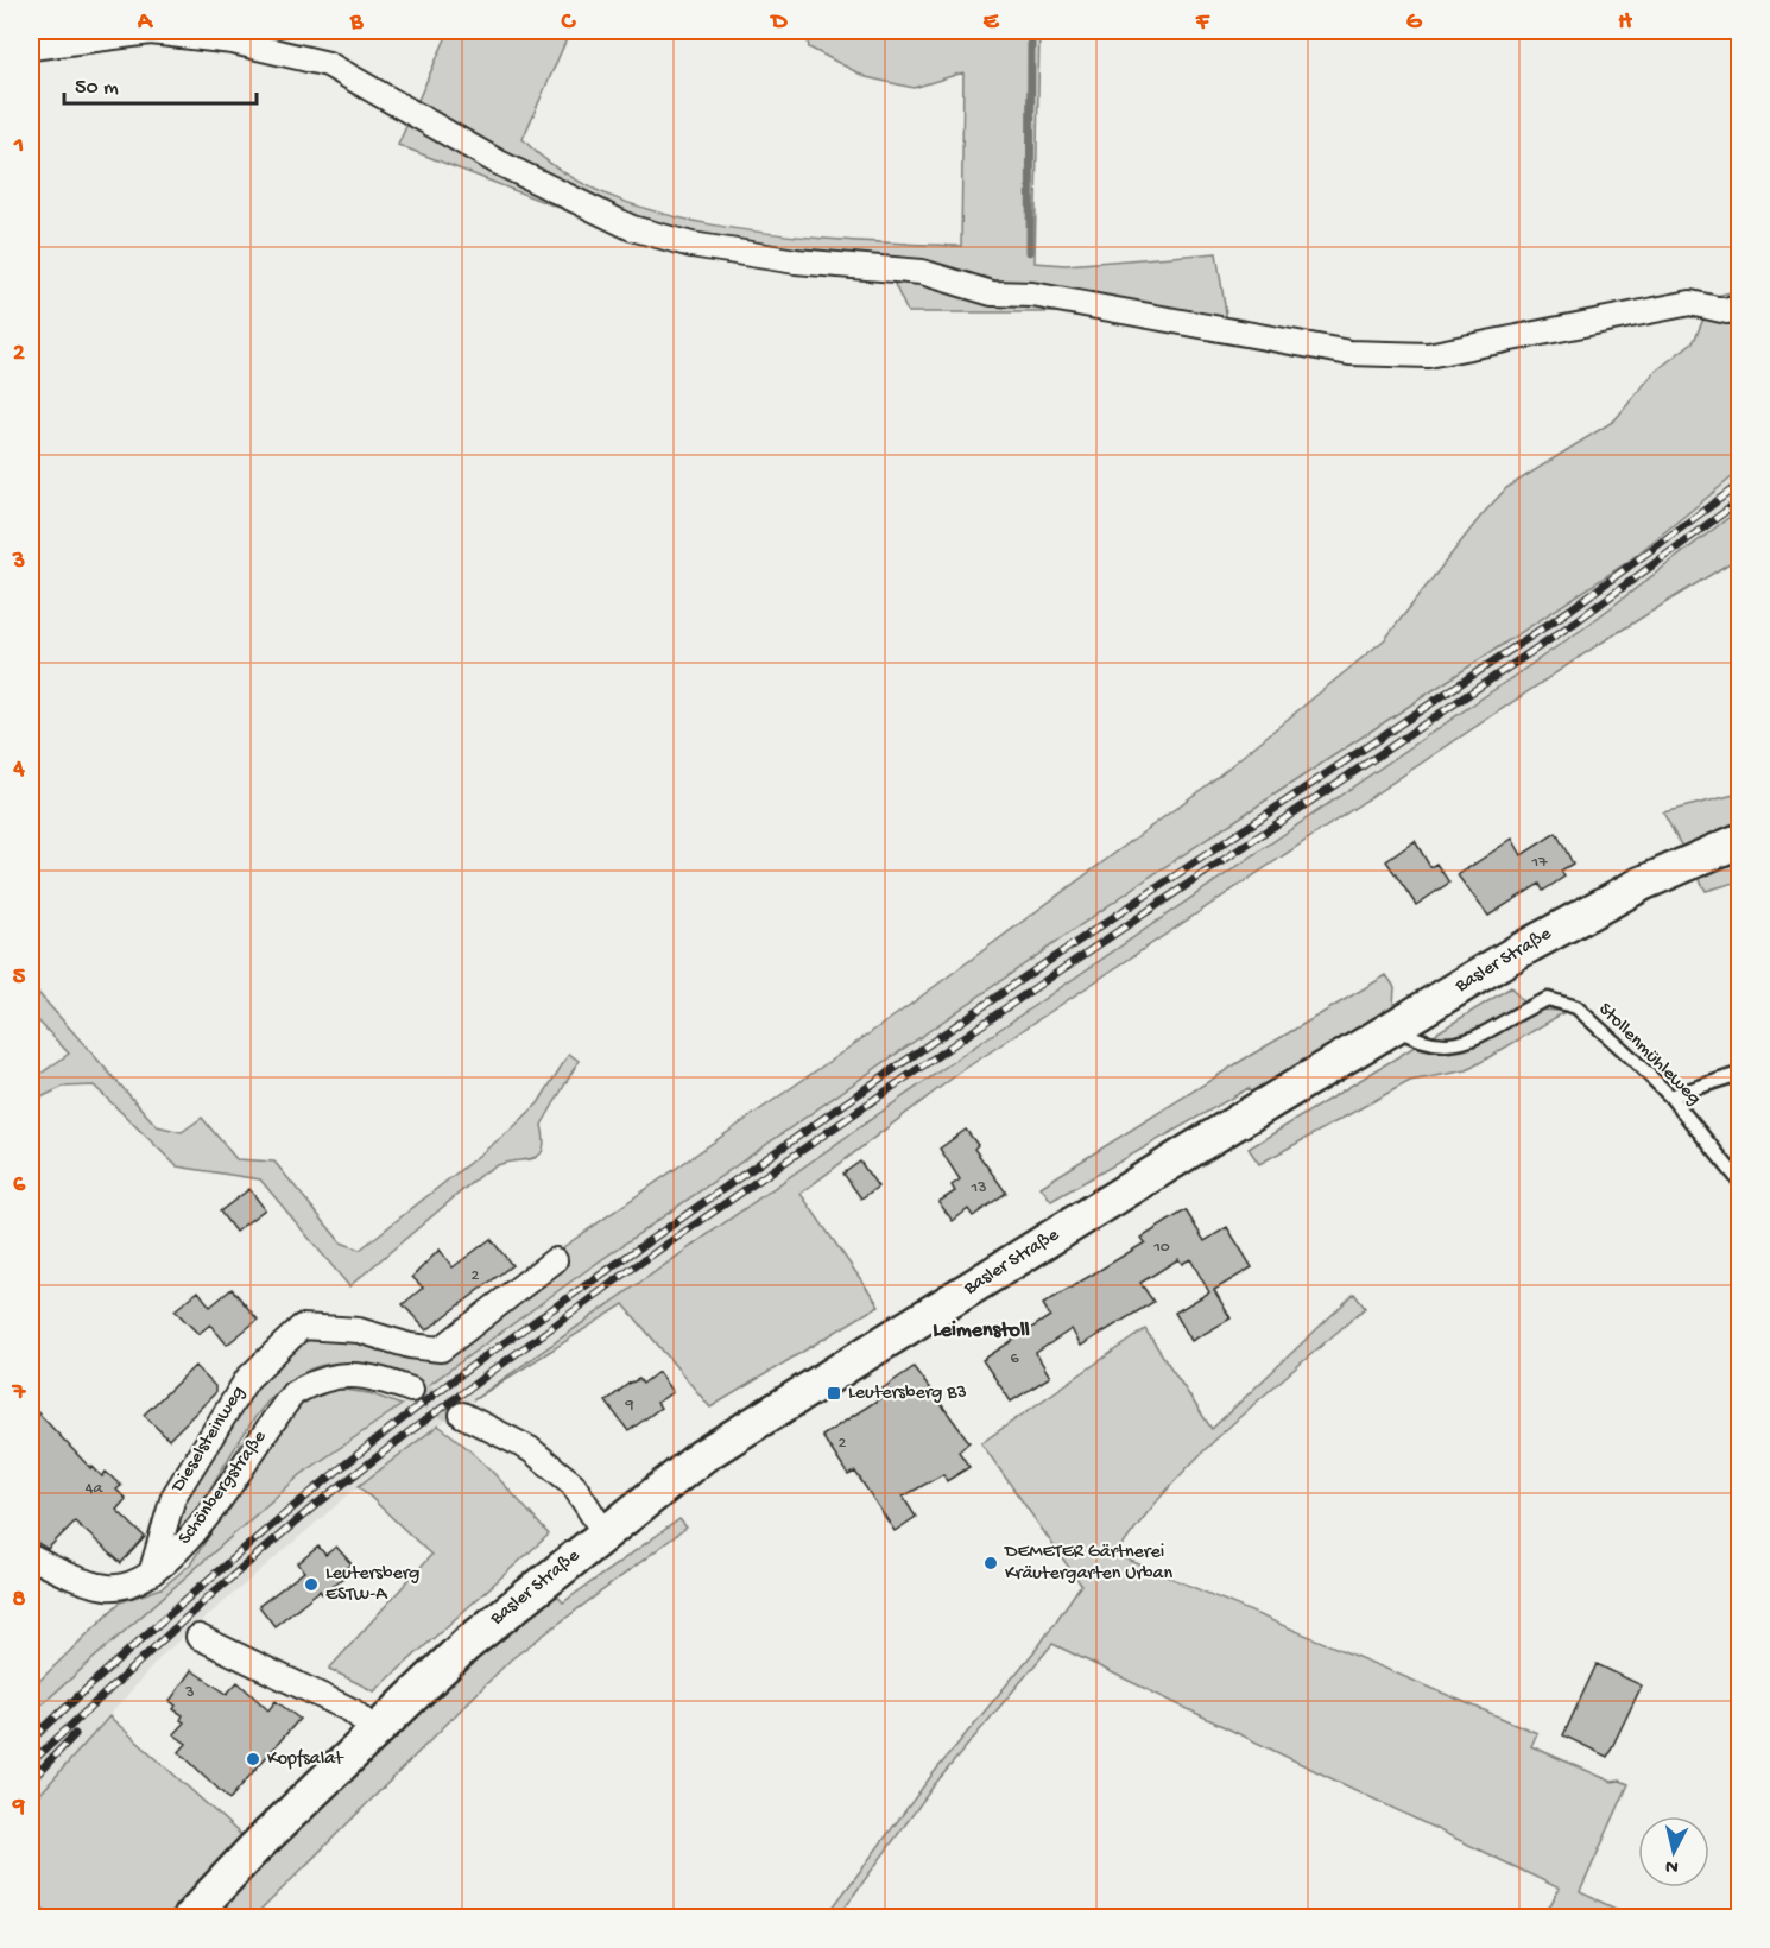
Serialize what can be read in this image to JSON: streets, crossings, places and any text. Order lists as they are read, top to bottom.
{
  "streets": {
    "street": ["Basler Straße", "Dieselsteinweg", "Schönbergstraße"],
    "lane": ["Stollenmühleweg"]
  },
  "crossings": [
    ["Basler Straße", "Stollenmühleweg"],
    ["Dieselsteinweg", "Schönbergstraße"]
  ],
  "districts": ["Leimenstoll"],
  "places": {
    "transit": ["Leutersberg B3"],
    "other": ["DEMETER Gärtnerei Kräutergarten Urban", "Leutersberg ESTW-A", "Kopfsalat"]
  },
  "house_numbers": [
    "17",
    "13",
    "10",
    "2",
    "6",
    "9",
    "2",
    "4a",
    "3"
  ],
  "scale_bar": "50 m",
  "north": "bottom",
  "grid": {
    "columns": [
      "A",
      "B",
      "C",
      "D",
      "E",
      "F",
      "G",
      "H"
    ],
    "rows": [
      "1",
      "2",
      "3",
      "4",
      "5",
      "6",
      "7",
      "8",
      "9"
    ]
  }
}
